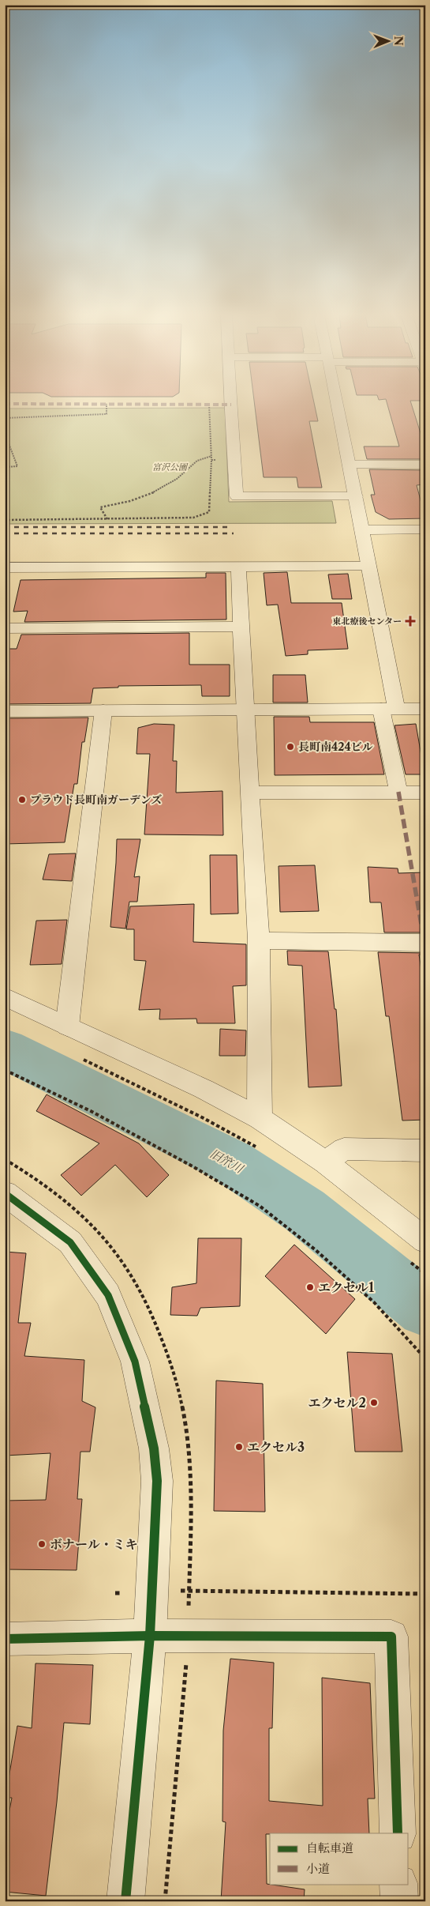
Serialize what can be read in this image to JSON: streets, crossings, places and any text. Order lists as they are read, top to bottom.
{
  "water": ["旧笊川"],
  "parks": ["富沢公園"],
  "places": {
    "health": ["東北療後センター"],
    "other": [
      "長町南424ビル",
      "プラウド長町南ガーデンズ",
      "エクセル1",
      "エクセル2",
      "エクセル3",
      "ボナール・ミキ"
    ]
  },
  "legend": ["自転車道", "小道"],
  "north": "right"
}
